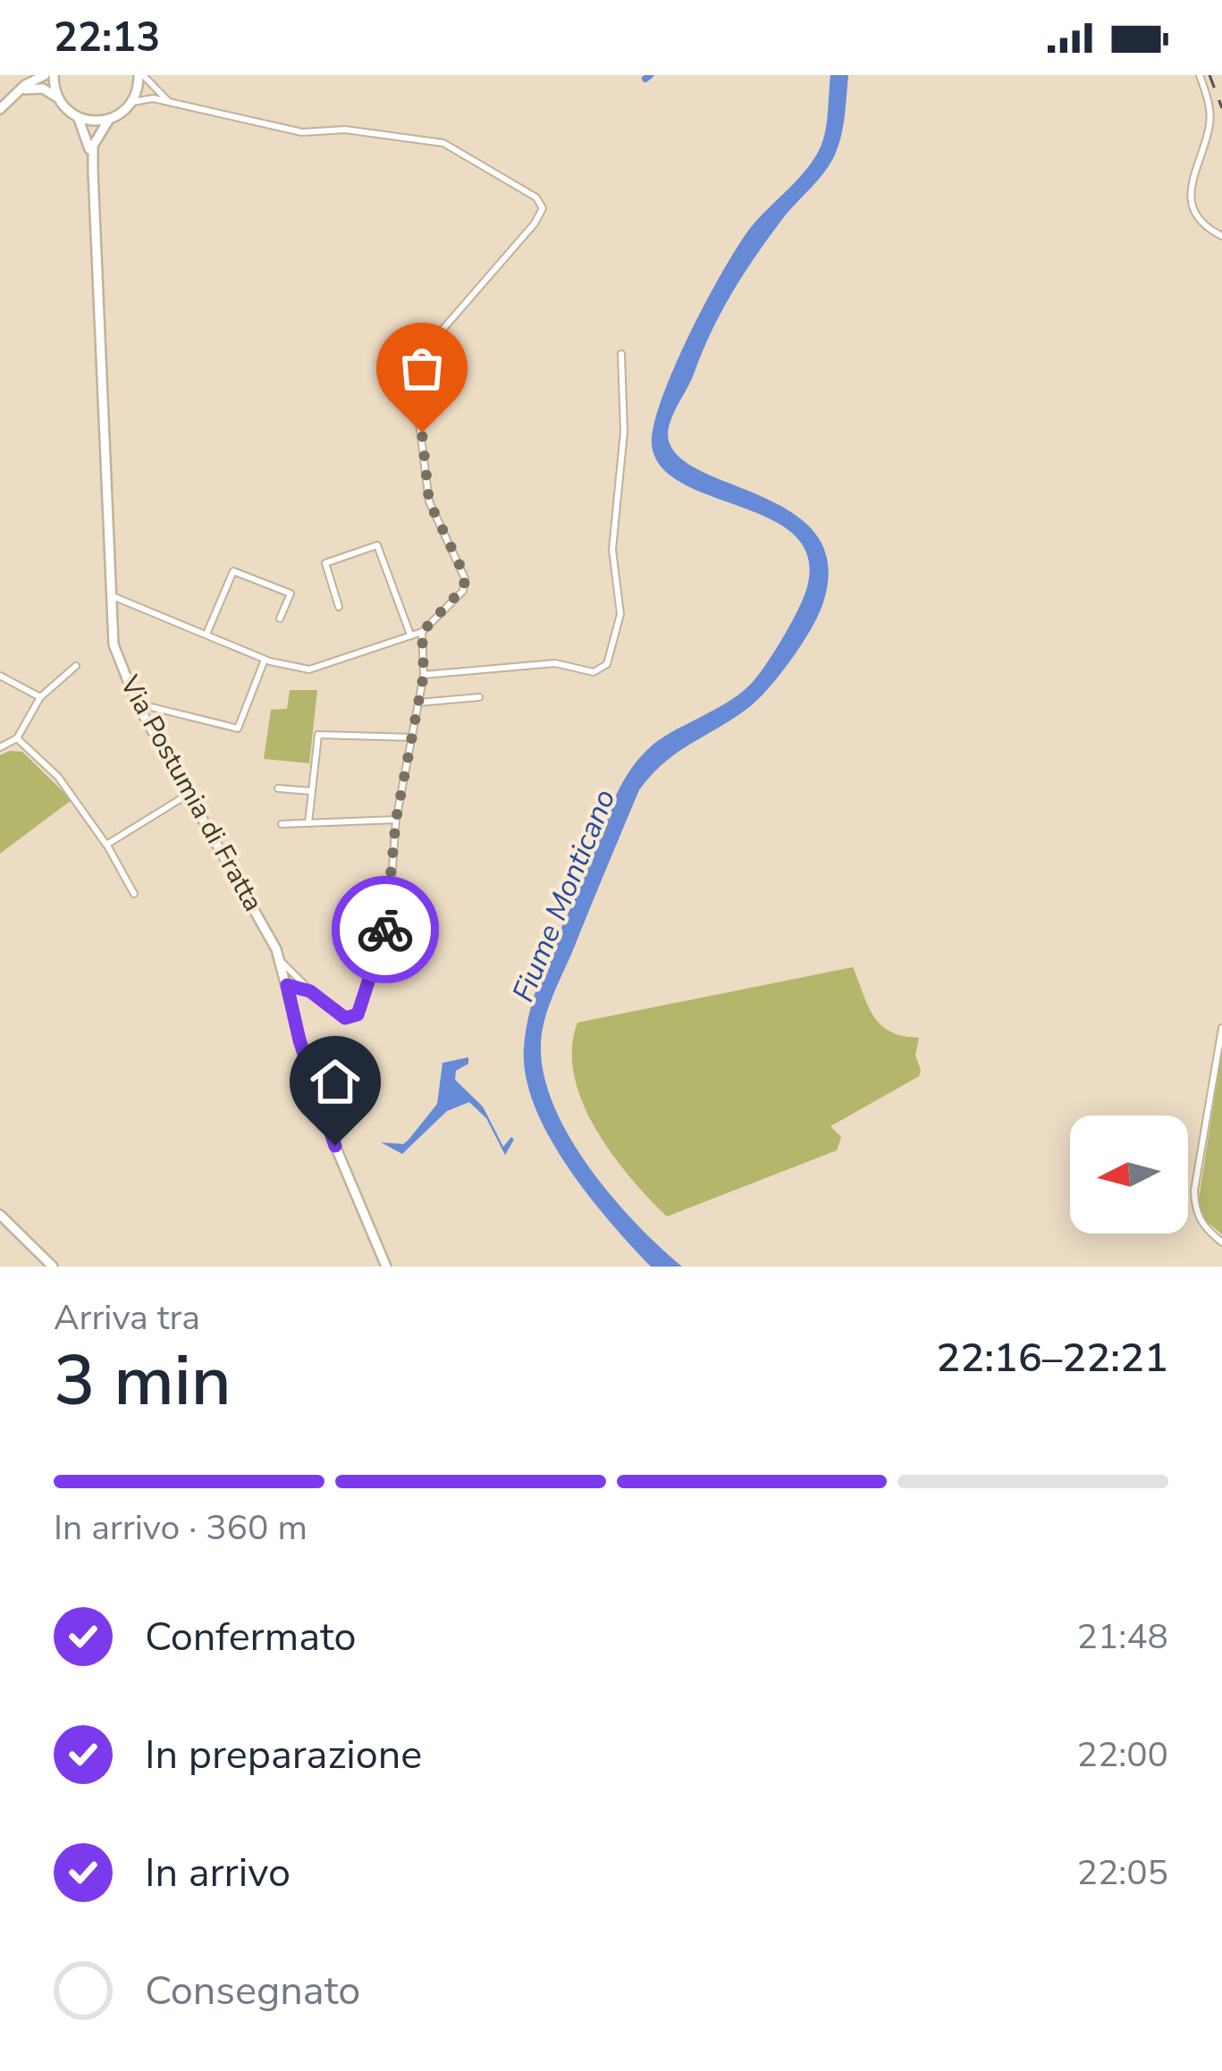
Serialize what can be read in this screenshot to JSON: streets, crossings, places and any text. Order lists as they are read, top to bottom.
{
  "streets": {
    "main road": ["Via Postumia di Fratta"]
  },
  "water": ["Fiume Monticano"],
  "north": "left",
  "page": {
    "status": "22:13",
    "heading": ["3 min", "Arriva tra", "22:16–22:21"],
    "bar": "In arrivo · 360 m",
    "list": [
      ["Confermato", "21:48"],
      ["In preparazione", "22:00"],
      ["In arrivo", "22:05"],
      "Consegnato"
    ]
  }
}
